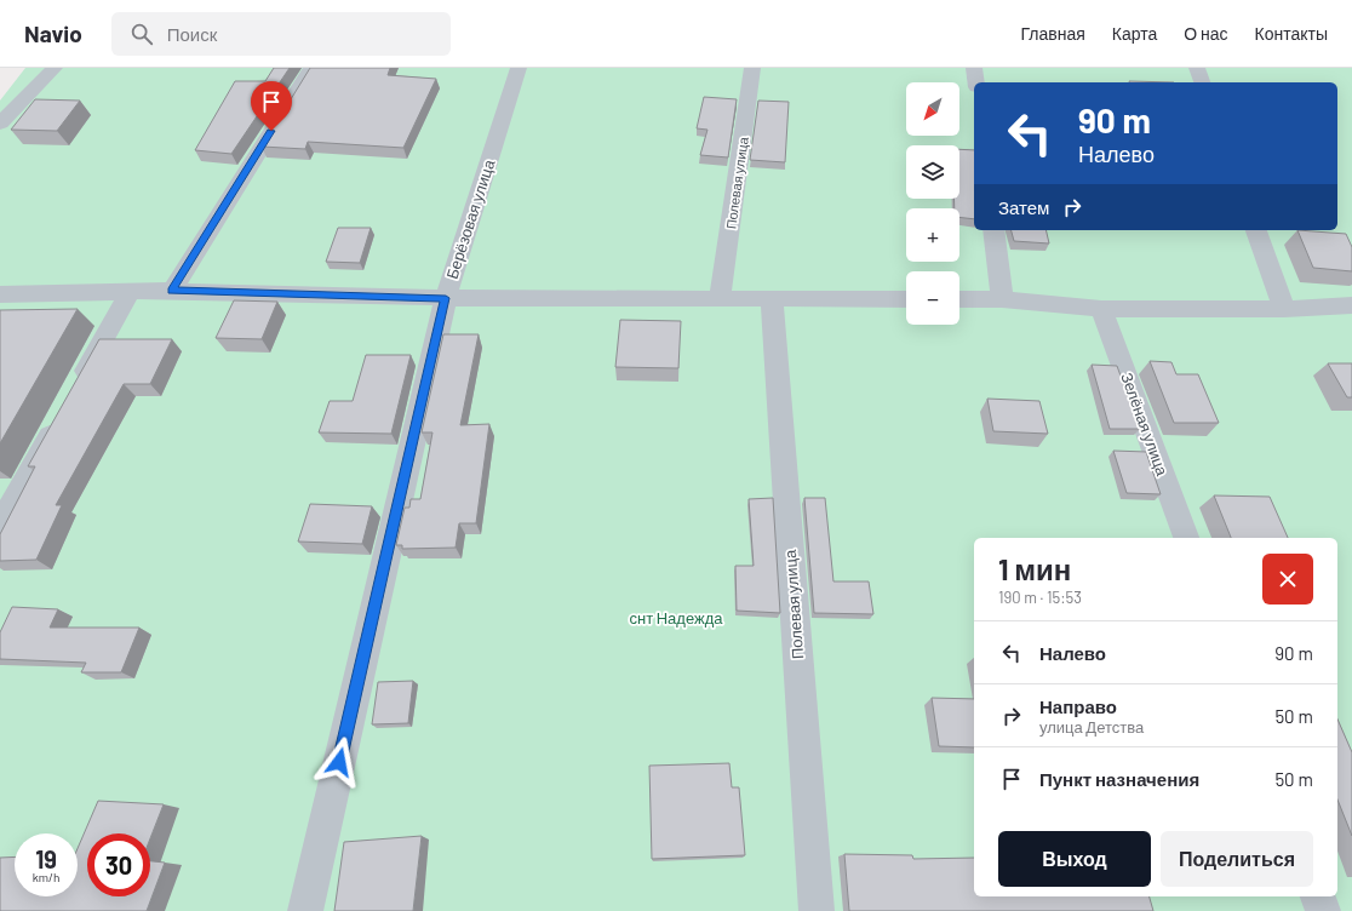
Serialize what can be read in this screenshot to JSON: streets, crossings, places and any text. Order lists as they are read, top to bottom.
{
  "streets": {
    "street": ["Полевая улица", "Берёзовая улица", "Зелёная улица"]
  },
  "parks": ["снт Надежда"],
  "north": "bottom left",
  "page": {
    "header": "Navio",
    "search": "Поиск",
    "nav": [
      "Главная",
      "Карта",
      "О нас",
      "Контакты"
    ],
    "map_buttons": ["+", "−"],
    "turn": ["90 m", "Налево"],
    "then": "Затем",
    "heading": ["1 мин", "190 m · 15:53"],
    "list": [
      {
        "name": "Налево",
        "value": "90 m"
      },
      {
        "name": "Направо",
        "note": "улица Детства",
        "value": "50 m"
      },
      {
        "name": "Пункт назначения",
        "value": "50 m"
      }
    ],
    "buttons": ["Выход", "Поделиться"],
    "speed": "19 km/h",
    "limit": "30"
  }
}
